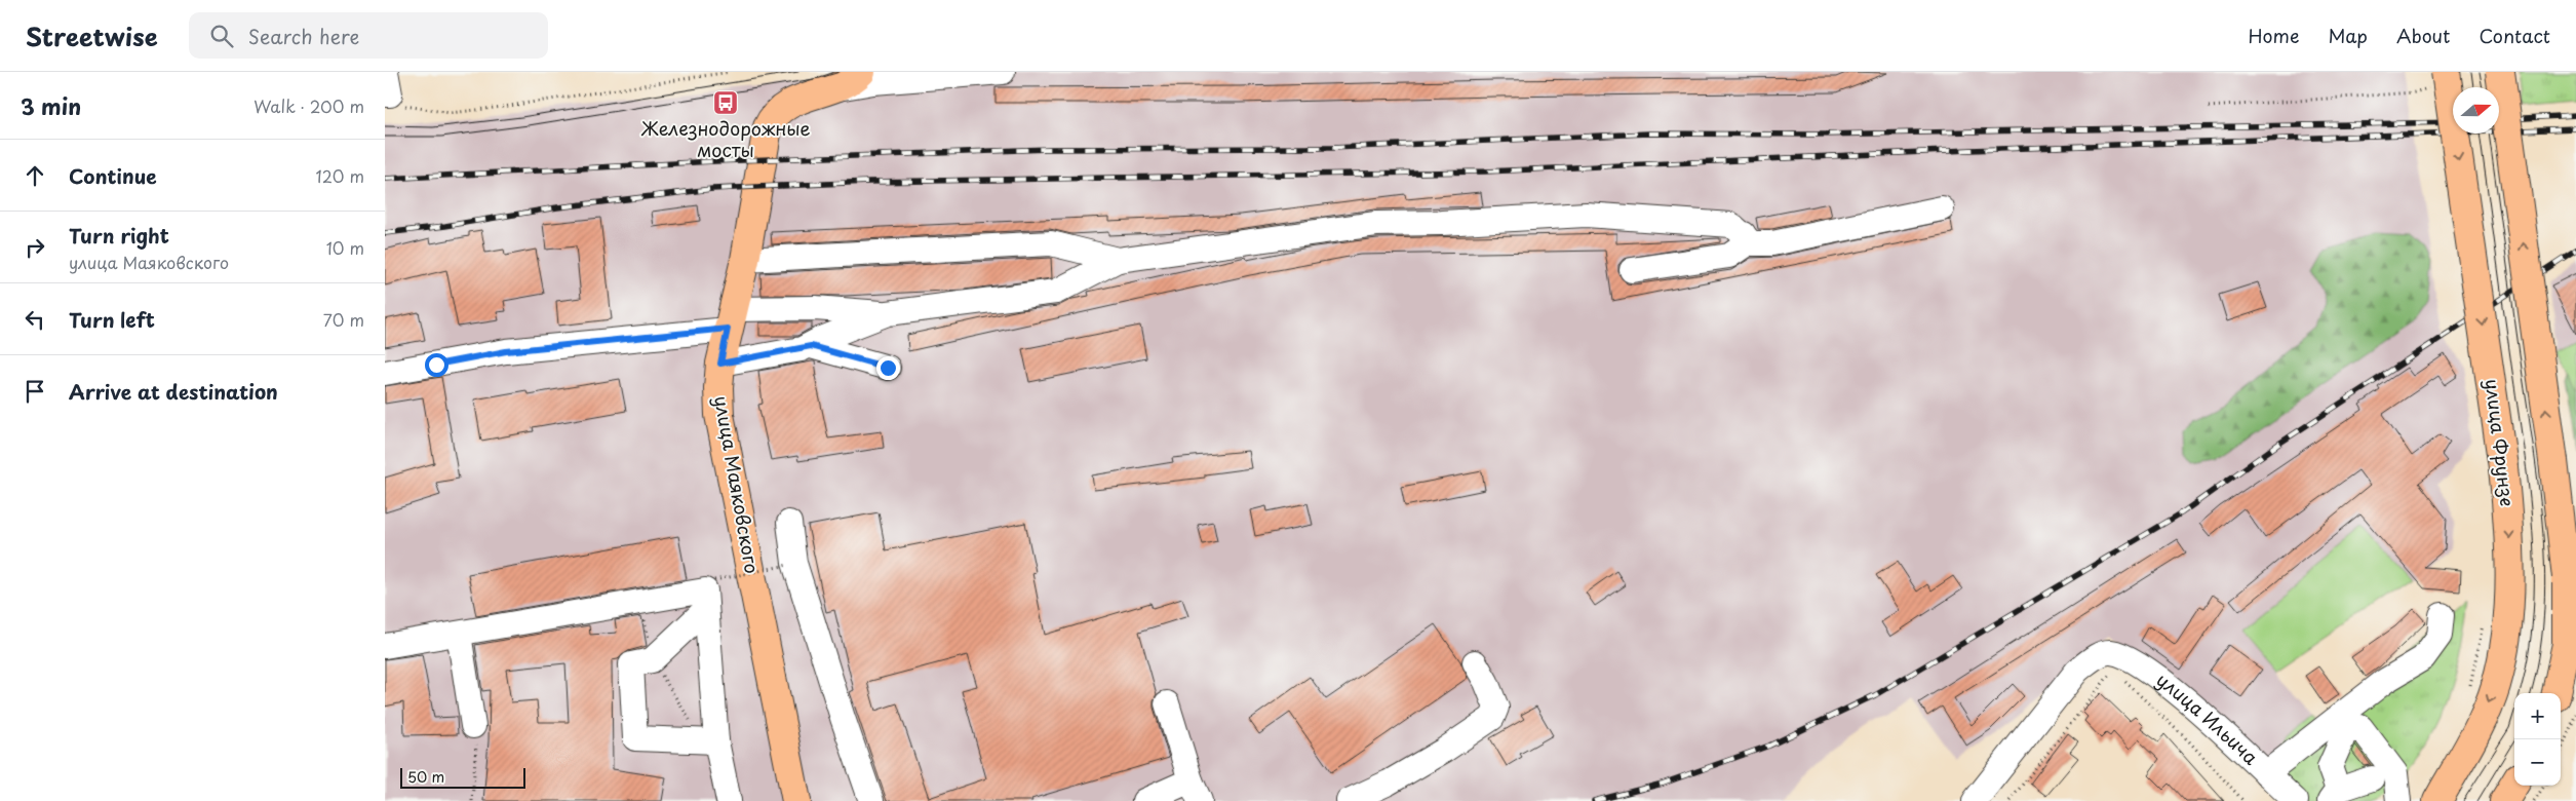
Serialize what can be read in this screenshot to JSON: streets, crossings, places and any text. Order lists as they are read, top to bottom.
{
  "streets": {
    "main road": ["улица Фрунзе", "улица Маяковского"],
    "street": ["улица Ильича"]
  },
  "places": {
    "bus stop": ["Железнодорожные мосты"]
  },
  "scale_bar": "50 m",
  "north": "right",
  "page": {
    "header": "Streetwise",
    "search": "Search here",
    "nav": [
      "Home",
      "Map",
      "About",
      "Contact"
    ],
    "heading": ["3 min", "Walk · 200 m"],
    "list": [
      ["Continue", "120 m"],
      ["Turn right", "улица Маяковского", "10 m"],
      ["Turn left", "70 m"],
      "Arrive at destination"
    ],
    "map_buttons": ["+", "−"],
    "scale": "50 m"
  }
}
